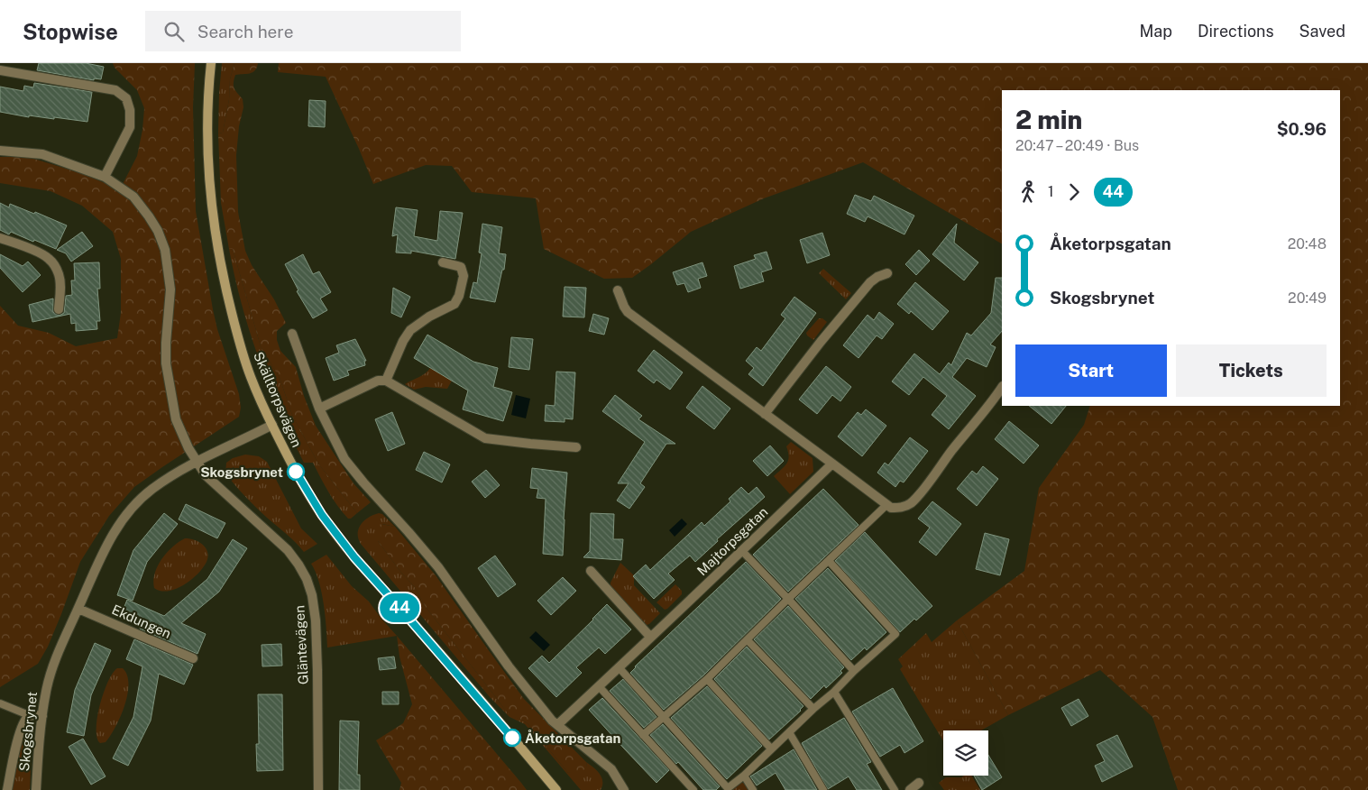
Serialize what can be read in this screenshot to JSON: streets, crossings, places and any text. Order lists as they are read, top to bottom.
{
  "streets": {
    "street": [
      "Skälltorpsvägen",
      "Majtorpsgatan",
      "Ekdungen",
      "Gläntevägen",
      "Skogsbrynet"
    ]
  },
  "crossings": [
    ["Skälltorpsvägen", "Skogsbrynet"],
    ["Ekdungen", "Skogsbrynet"],
    ["Gläntevägen", "Skogsbrynet"]
  ],
  "places": ["Skogsbrynet", "Åketorpsgatan"],
  "lines": ["bus line 44"],
  "page": {
    "header": "Stopwise",
    "search": "Search here",
    "nav": ["Map", "Directions", "Saved"],
    "on_map": "44",
    "heading": ["2 min", "20:47 – 20:49 · Bus", "$0.96"],
    "legs": ["1", "44"],
    "list": [
      {
        "name": "Åketorpsgatan",
        "value": "20:48"
      },
      {
        "name": "Skogsbrynet",
        "value": "20:49"
      }
    ],
    "buttons": ["Start", "Tickets"]
  }
}
